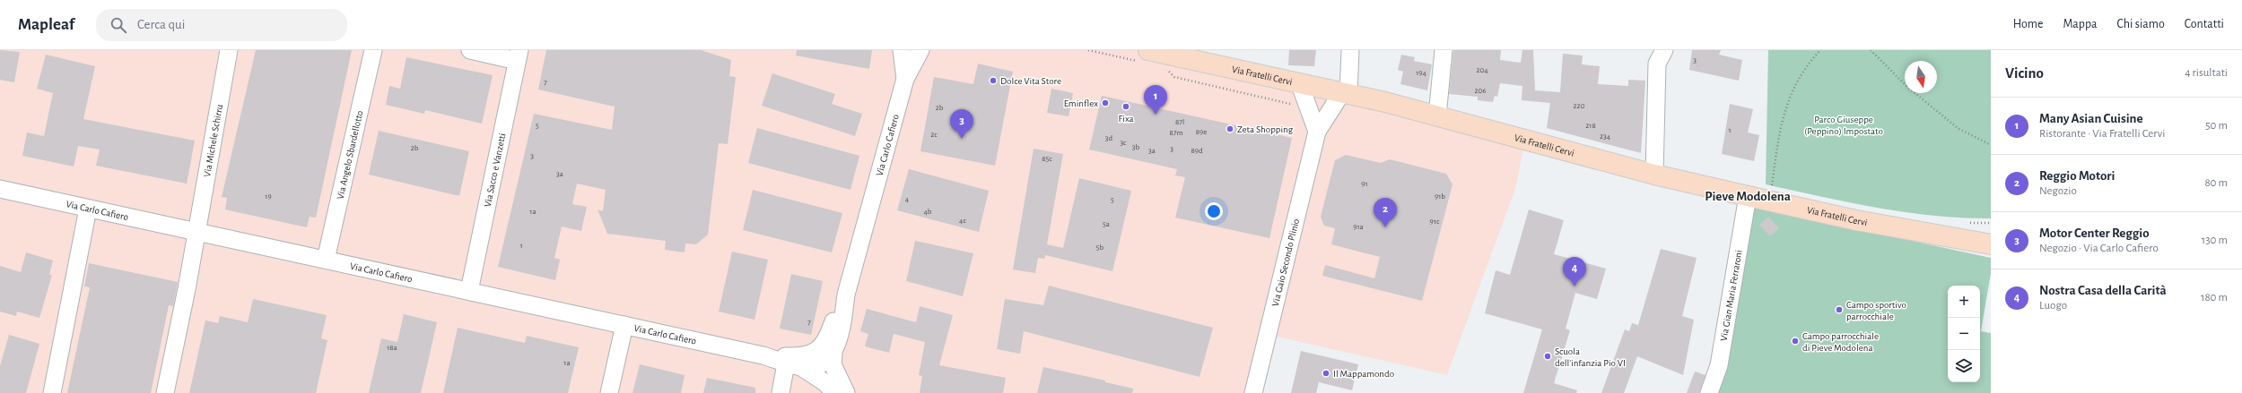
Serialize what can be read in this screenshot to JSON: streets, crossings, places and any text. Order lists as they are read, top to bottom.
{
  "streets": {
    "main road": ["Via Fratelli Cervi"],
    "street": [
      "Via Michele Schirru",
      "Via Carlo Cafiero",
      "Via Angelo Sbardellotto",
      "Via Sacco e Vanzetti",
      "Via Gaio Secondo Plinio",
      "Via Gian Maria Ferraroni"
    ]
  },
  "crossings": [
    ["Via Fratelli Cervi", "Via Gaio Secondo Plinio"],
    ["Via Fratelli Cervi", "Via Gian Maria Ferraroni"],
    ["Via Michele Schirru", "Via Carlo Cafiero"],
    ["Via Carlo Cafiero", "Via Angelo Sbardellotto"],
    ["Via Carlo Cafiero", "Via Sacco e Vanzetti"]
  ],
  "districts": ["Pieve Modolena"],
  "parks": ["Parco Giuseppe (Peppino) Impostato"],
  "places": [
    "Dolce Vita Store",
    "Eminflex",
    "Fixa",
    "Zeta Shopping",
    "Campo sportivo parrocchiale",
    "Campo parrocchiale di Pieve Modolena",
    "Scuola dell'infanzia Pio VI",
    "Il Mappamondo"
  ],
  "house_numbers": [
    "3",
    "204",
    "194",
    "7",
    "206",
    "220",
    "2b",
    "87l",
    "5",
    "218",
    "1",
    "89e",
    "87m",
    "2c",
    "234",
    "3d",
    "3c",
    "3b",
    "2b",
    "3",
    "3a",
    "89d",
    "3",
    "85c",
    "3a",
    "91",
    "19",
    "91b",
    "4",
    "5",
    "1a",
    "4b",
    "4c",
    "91c",
    "5a",
    "91a",
    "1",
    "5b",
    "7",
    "18a",
    "1a"
  ],
  "north": "bottom",
  "page": {
    "header": "Mapleaf",
    "search": "Cerca qui",
    "nav": [
      "Home",
      "Mappa",
      "Chi siamo",
      "Contatti"
    ],
    "heading": ["Vicino", "4 risultati"],
    "pins": [
      "1",
      "3",
      "2",
      "4"
    ],
    "list": [
      {
        "mark": "1",
        "name": "Many Asian Cuisine",
        "note": "Ristorante · Via Fratelli Cervi",
        "value": "50 m"
      },
      {
        "mark": "2",
        "name": "Reggio Motori",
        "note": "Negozio",
        "value": "80 m"
      },
      {
        "mark": "3",
        "name": "Motor Center Reggio",
        "note": "Negozio · Via Carlo Cafiero",
        "value": "130 m"
      },
      {
        "mark": "4",
        "name": "Nostra Casa della Carità",
        "note": "Luogo",
        "value": "180 m"
      }
    ],
    "map_buttons": ["+", "−"]
  }
}
